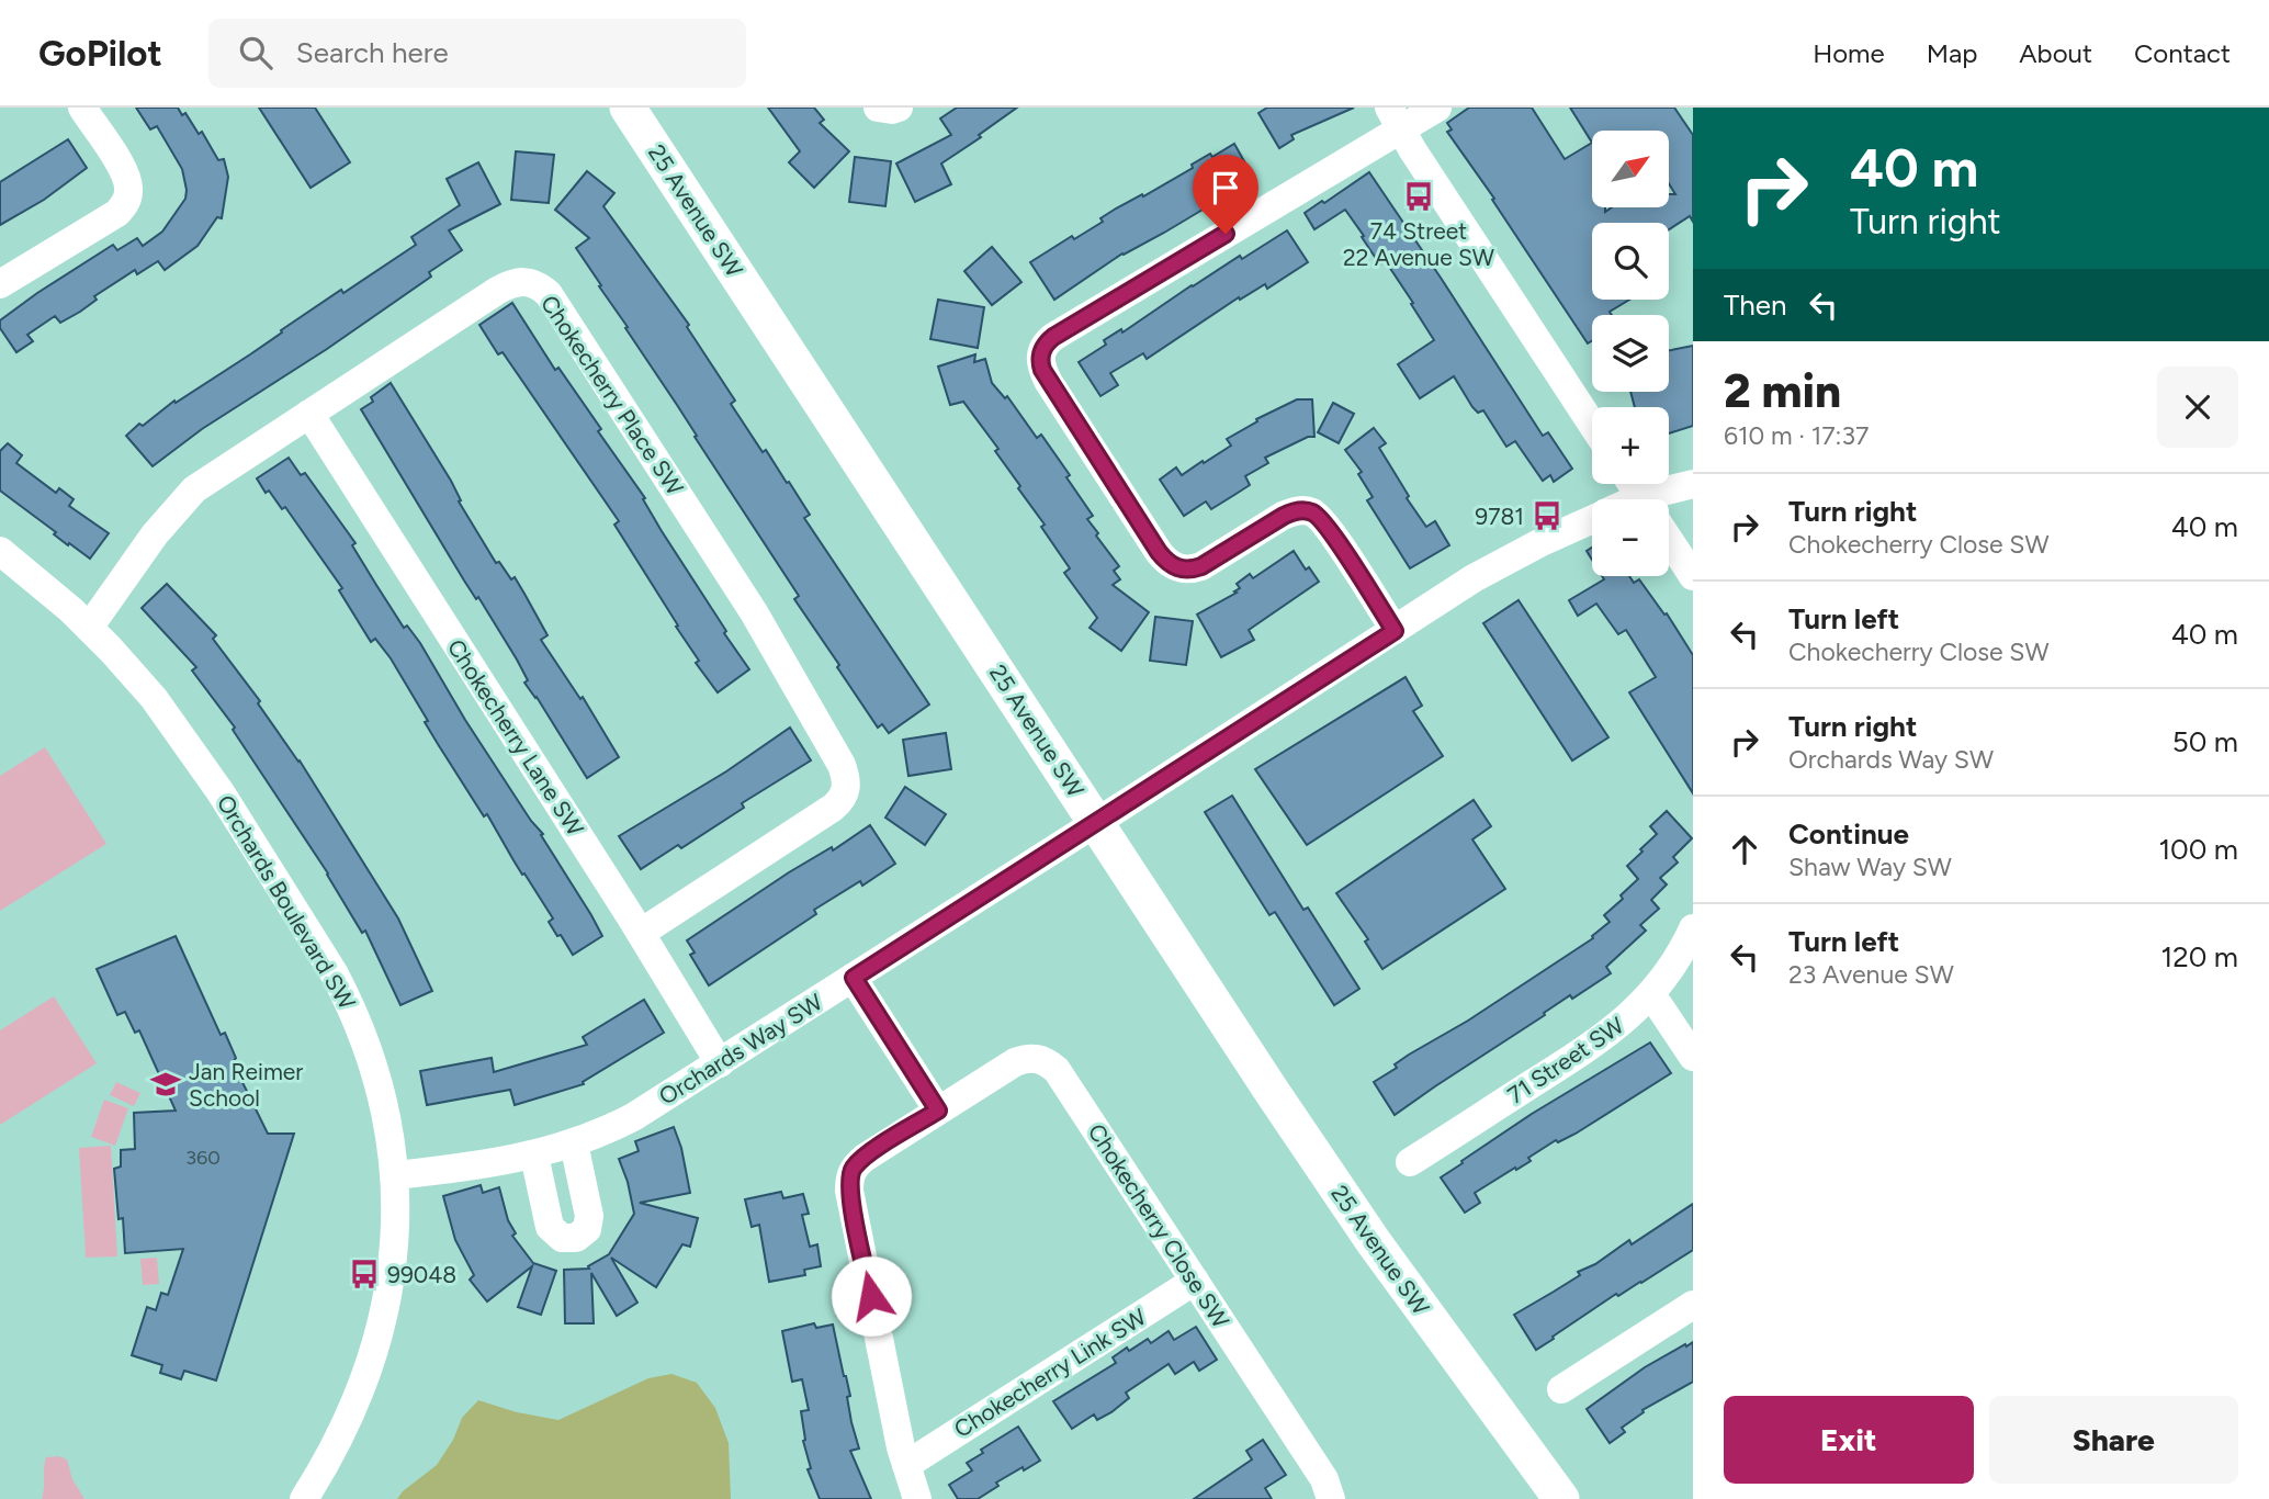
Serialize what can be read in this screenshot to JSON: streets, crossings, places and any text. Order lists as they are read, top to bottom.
{
  "streets": {
    "main road": ["25 Avenue SW"],
    "street": [
      "Chokecherry Place SW",
      "Chokecherry Lane SW",
      "Orchards Boulevard SW",
      "Orchards Way SW",
      "71 Street SW",
      "Chokecherry Close SW",
      "Chokecherry Link SW"
    ]
  },
  "crossings": [
    ["25 Avenue SW", "Orchards Way SW"],
    ["Chokecherry Place SW", "Chokecherry Lane SW"],
    ["Chokecherry Place SW", "Orchards Boulevard SW"],
    ["Chokecherry Lane SW", "Orchards Way SW"],
    ["Orchards Boulevard SW", "Orchards Way SW"],
    ["Chokecherry Close SW", "Chokecherry Link SW"]
  ],
  "places": {
    "bus stop": ["74 Street 22 Avenue SW", "9781", "99048"],
    "school or university": ["Jan Reimer School"]
  },
  "house_numbers": ["360"],
  "north": "top right",
  "page": {
    "header": "GoPilot",
    "search": "Search here",
    "nav": [
      "Home",
      "Map",
      "About",
      "Contact"
    ],
    "turn": ["40 m", "Turn right"],
    "map_buttons": ["+", "−"],
    "then": "Then",
    "heading": ["2 min", "610 m · 17:37"],
    "list": [
      {
        "name": "Turn right",
        "note": "Chokecherry Close SW",
        "value": "40 m"
      },
      {
        "name": "Turn left",
        "note": "Chokecherry Close SW",
        "value": "40 m"
      },
      {
        "name": "Turn right",
        "note": "Orchards Way SW",
        "value": "50 m"
      },
      {
        "name": "Continue",
        "note": "Shaw Way SW",
        "value": "100 m"
      },
      {
        "name": "Turn left",
        "note": "23 Avenue SW",
        "value": "120 m"
      }
    ],
    "buttons": ["Exit", "Share"]
  }
}
